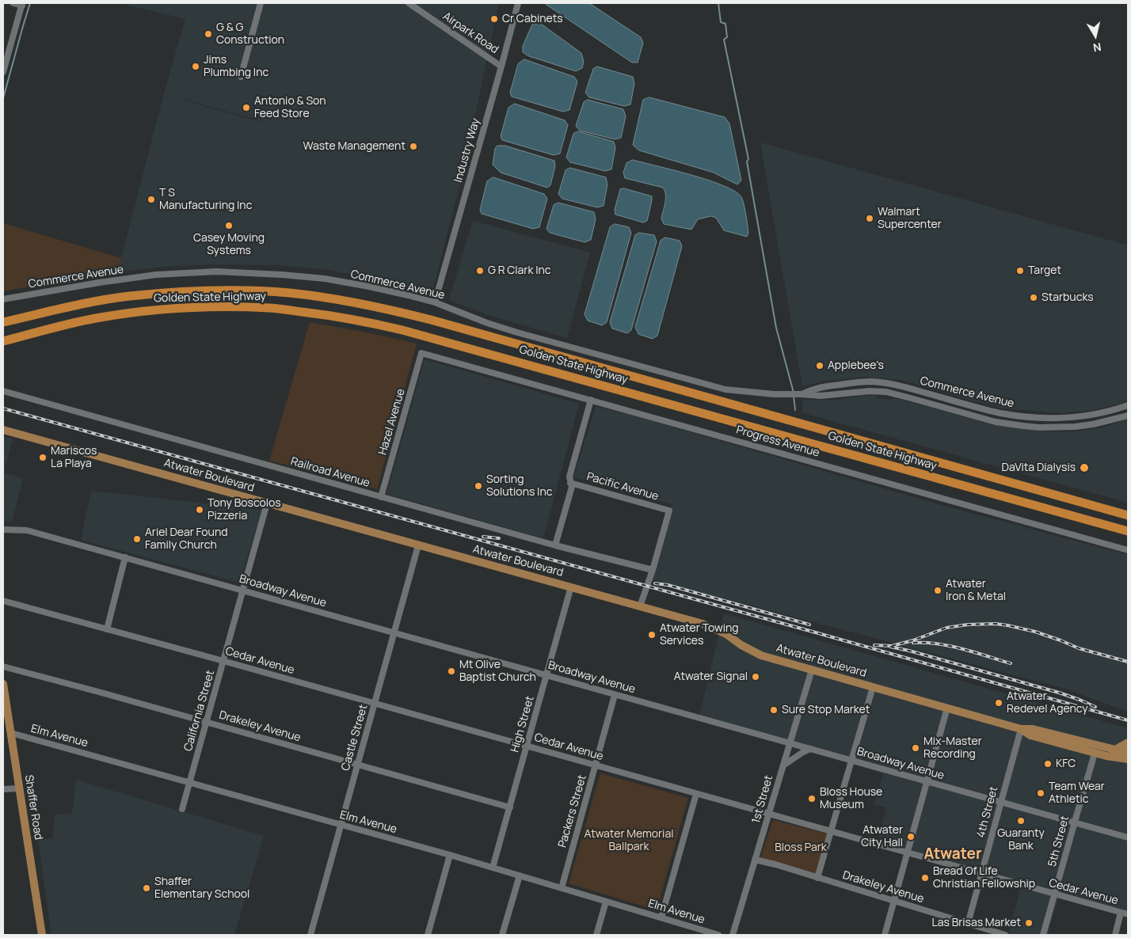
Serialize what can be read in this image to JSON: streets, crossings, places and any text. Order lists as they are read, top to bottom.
{
  "streets": {
    "highway": ["Golden State Highway"],
    "main road": ["Atwater Boulevard", "Shaffer Road"],
    "street": [
      "Airpark Road",
      "Industry Way",
      "Commerce Avenue",
      "Hazel Avenue",
      "Progress Avenue",
      "Railroad Avenue",
      "Pacific Avenue",
      "Broadway Avenue",
      "Cedar Avenue",
      "California Street",
      "High Street",
      "Drakeley Avenue",
      "Elm Avenue",
      "Castle Street",
      "1st Street",
      "Packers Street",
      "4th Street",
      "5th Street"
    ]
  },
  "crossings": [
    ["Airpark Road", "Industry Way"],
    ["Industry Way", "Commerce Avenue"],
    ["Hazel Avenue", "Progress Avenue"],
    ["Hazel Avenue", "Railroad Avenue"],
    ["Railroad Avenue", "Pacific Avenue"],
    ["Atwater Boulevard", "California Street"],
    ["Atwater Boulevard", "High Street"],
    ["Atwater Boulevard", "Castle Street"],
    ["Atwater Boulevard", "1st Street"],
    ["Atwater Boulevard", "4th Street"],
    ["Atwater Boulevard", "5th Street"],
    ["Broadway Avenue", "California Street"],
    ["Broadway Avenue", "High Street"],
    ["Broadway Avenue", "Castle Street"],
    ["Broadway Avenue", "1st Street"],
    ["Broadway Avenue", "Packers Street"],
    ["Broadway Avenue", "4th Street"],
    ["Broadway Avenue", "5th Street"],
    ["Cedar Avenue", "California Street"],
    ["Cedar Avenue", "High Street"],
    ["Cedar Avenue", "Castle Street"],
    ["Cedar Avenue", "1st Street"],
    ["Cedar Avenue", "Packers Street"],
    ["Cedar Avenue", "4th Street"],
    ["Cedar Avenue", "5th Street"],
    ["California Street", "Drakeley Avenue"],
    ["California Street", "Elm Avenue"],
    ["High Street", "Drakeley Avenue"],
    ["High Street", "Elm Avenue"],
    ["Drakeley Avenue", "Castle Street"],
    ["Drakeley Avenue", "1st Street"],
    ["Drakeley Avenue", "4th Street"],
    ["Elm Avenue", "Castle Street"],
    ["Elm Avenue", "Shaffer Road"],
    ["Elm Avenue", "Packers Street"]
  ],
  "districts": ["Atwater"],
  "parks": ["Atwater Memorial Ballpark", "Bloss Park"],
  "places": [
    "Cr Cabinets",
    "G & G Construction",
    "Jims Plumbing Inc",
    "Antonio & Son Feed Store",
    "Waste Management",
    "T S Manufacturing Inc",
    "Walmart Supercenter",
    "Casey Moving Systems",
    "G R Clark Inc",
    "Target",
    "Starbucks",
    "Applebee's",
    "Mariscos La Playa",
    "DaVita Dialysis",
    "Sorting Solutions Inc",
    "Tony Boscolos Pizzeria",
    "Ariel Dear Found Family Church",
    "Atwater Iron & Metal",
    "Atwater Towing Services",
    "Mt Olive Baptist Church",
    "Atwater Signal",
    "Atwater Redevel Agency",
    "Sure Stop Market",
    "Mix-Master Recording",
    "KFC",
    "Team Wear Athletic",
    "Bloss House Museum",
    "Guaranty Bank",
    "Atwater City Hall",
    "Bread Of Life Christian Fellowship",
    "Shaffer Elementary School",
    "Las Brisas Market"
  ],
  "north": "bottom"
}
